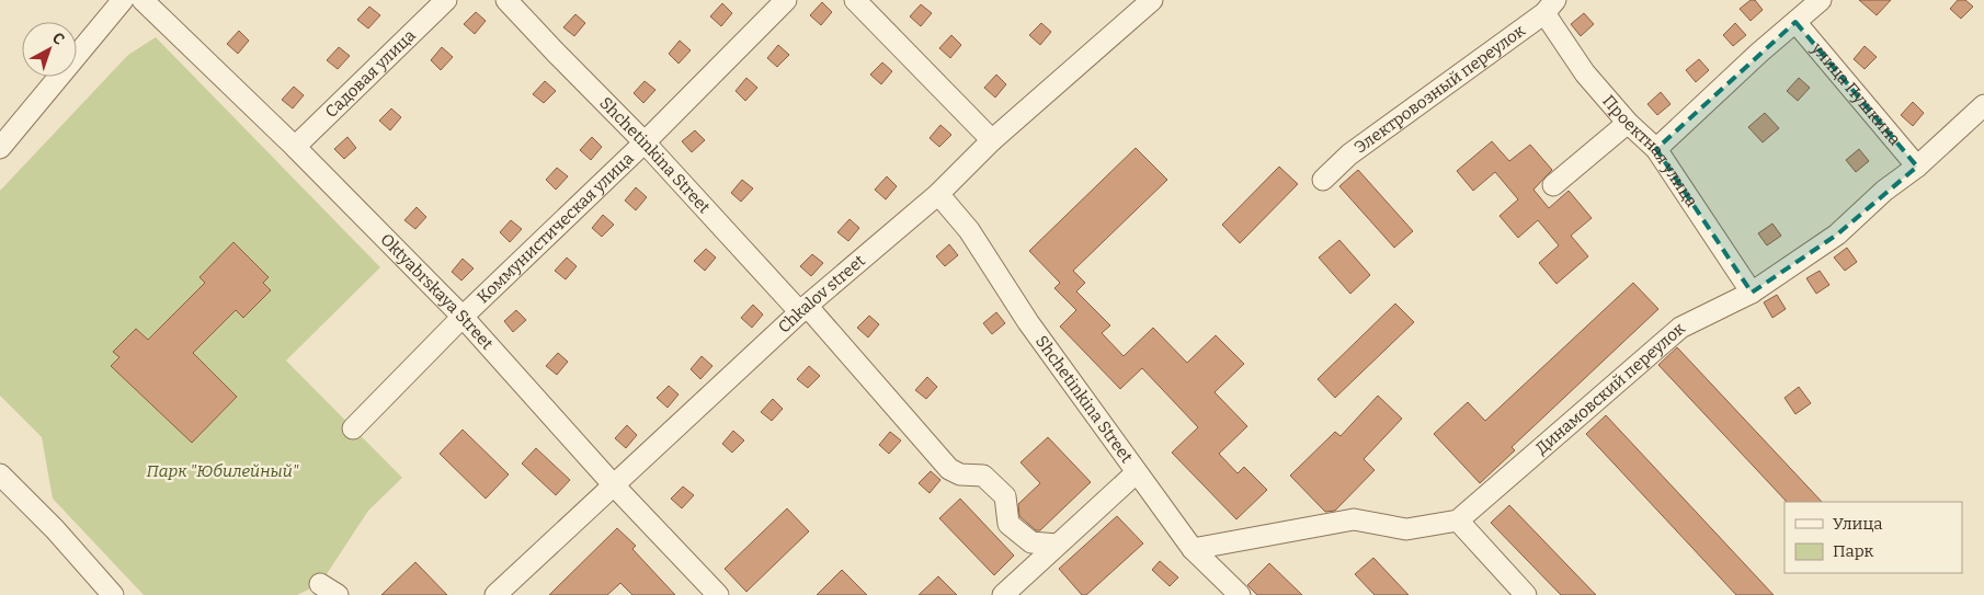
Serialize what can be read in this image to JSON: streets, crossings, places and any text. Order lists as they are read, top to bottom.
{
  "streets": {
    "street": [
      "Садовая улица",
      "Электровозный переулок",
      "улица Пушкина",
      "Проектная улица",
      "Shchetinkina Street",
      "Коммунистическая улица",
      "Oktyabrskaya Street",
      "Chkalov street",
      "Динамовский переулок"
    ]
  },
  "crossings": [
    ["Садовая улица", "Oktyabrskaya Street"],
    ["Электровозный переулок", "Проектная улица"],
    ["улица Пушкина", "Динамовский переулок"],
    ["Проектная улица", "Динамовский переулок"],
    ["Shchetinkina Street", "Коммунистическая улица"],
    ["Shchetinkina Street", "Chkalov street"],
    ["Коммунистическая улица", "Oktyabrskaya Street"],
    ["Oktyabrskaya Street", "Chkalov street"]
  ],
  "parks": ["Парк \"Юбилейный\""],
  "legend": ["Улица", "Парк"],
  "north": "top right"
}
